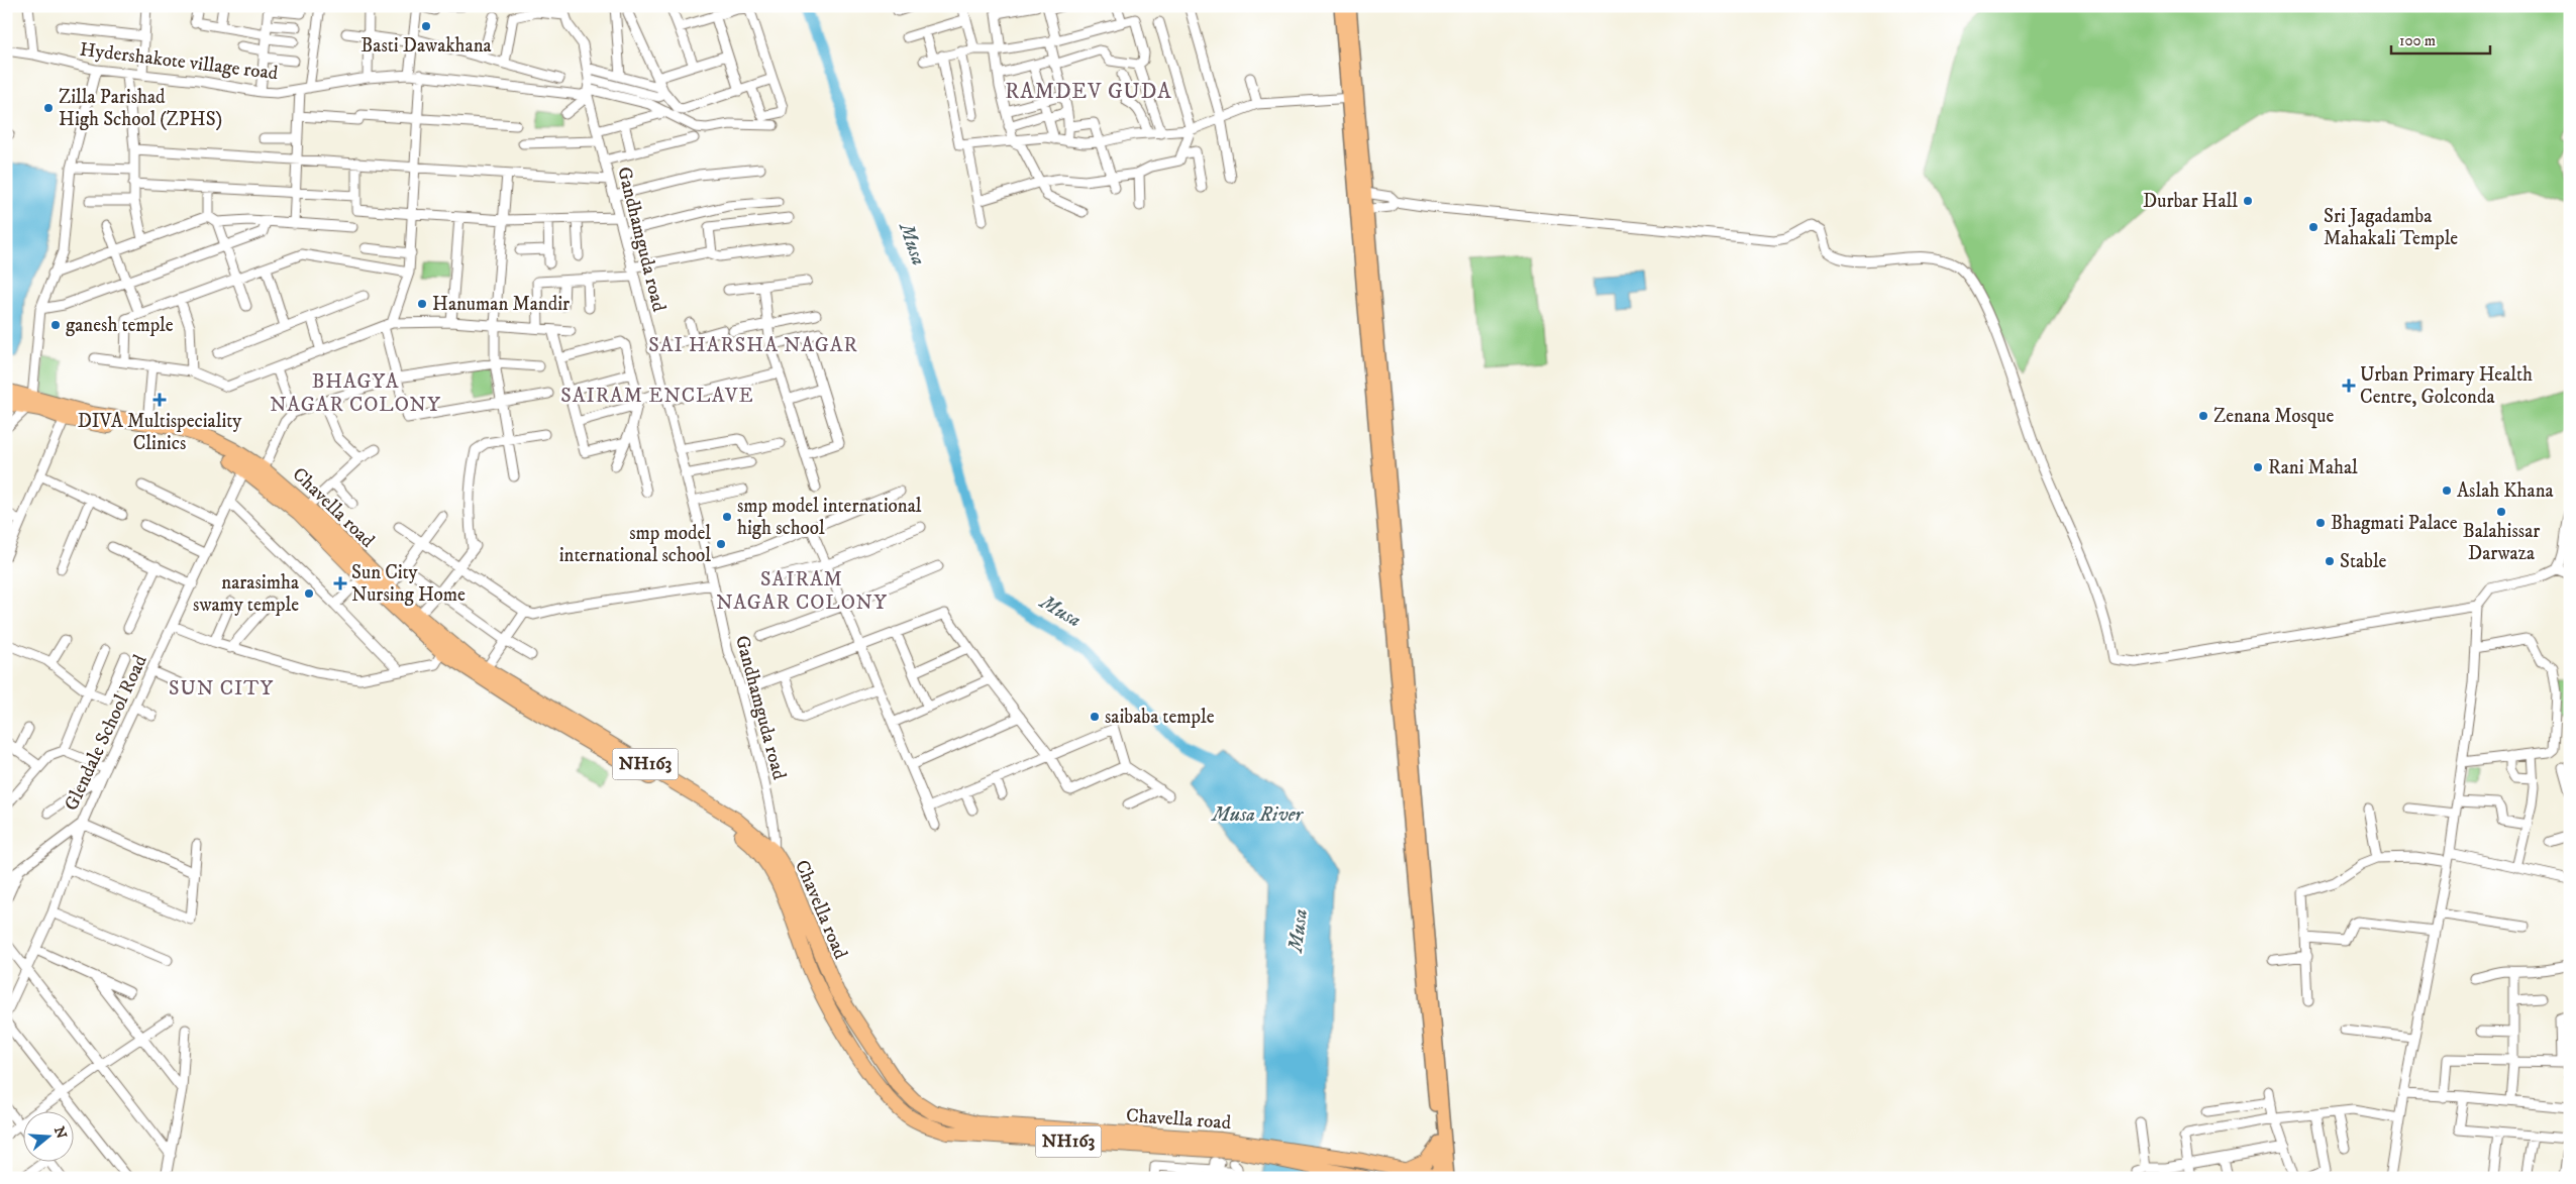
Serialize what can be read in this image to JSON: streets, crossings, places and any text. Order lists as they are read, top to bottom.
{
  "streets": {
    "highway": ["Chavella road", "NH163"],
    "street": ["Hydershakote village road", "Gandhamguda road", "Glendale School Road"]
  },
  "crossings": [
    ["Hydershakote village road", "Gandhamguda road"],
    ["Gandhamguda road", "Chavella road"],
    ["Chavella road", "Glendale School Road"]
  ],
  "districts": [
    "RAMDEV GUDA",
    "SAI HARSHA NAGAR",
    "BHAGYA NAGAR COLONY",
    "SAIRAM ENCLAVE",
    "SAIRAM NAGAR COLONY",
    "SUN CITY"
  ],
  "water": ["Musa", "Musa River"],
  "places": {
    "other": [
      "Basti Dawakhana",
      "Zilla Parishad High School (ZPHS)",
      "Durbar Hall",
      "Sri Jagadamba Mahakali Temple",
      "Hanuman Mandir",
      "ganesh temple",
      "Zenana Mosque",
      "Rani Mahal",
      "Aslah Khana",
      "Balahissar Darwaza",
      "smp model international high school",
      "Bhagmati Palace",
      "smp model international school",
      "Stable",
      "narasimha swamy temple",
      "saibaba temple"
    ],
    "health": ["Urban Primary Health Centre, Golconda", "DIVA Multispeciality Clinics", "Sun City Nursing Home"]
  },
  "scale_bar": "100 m",
  "north": "right"
}
